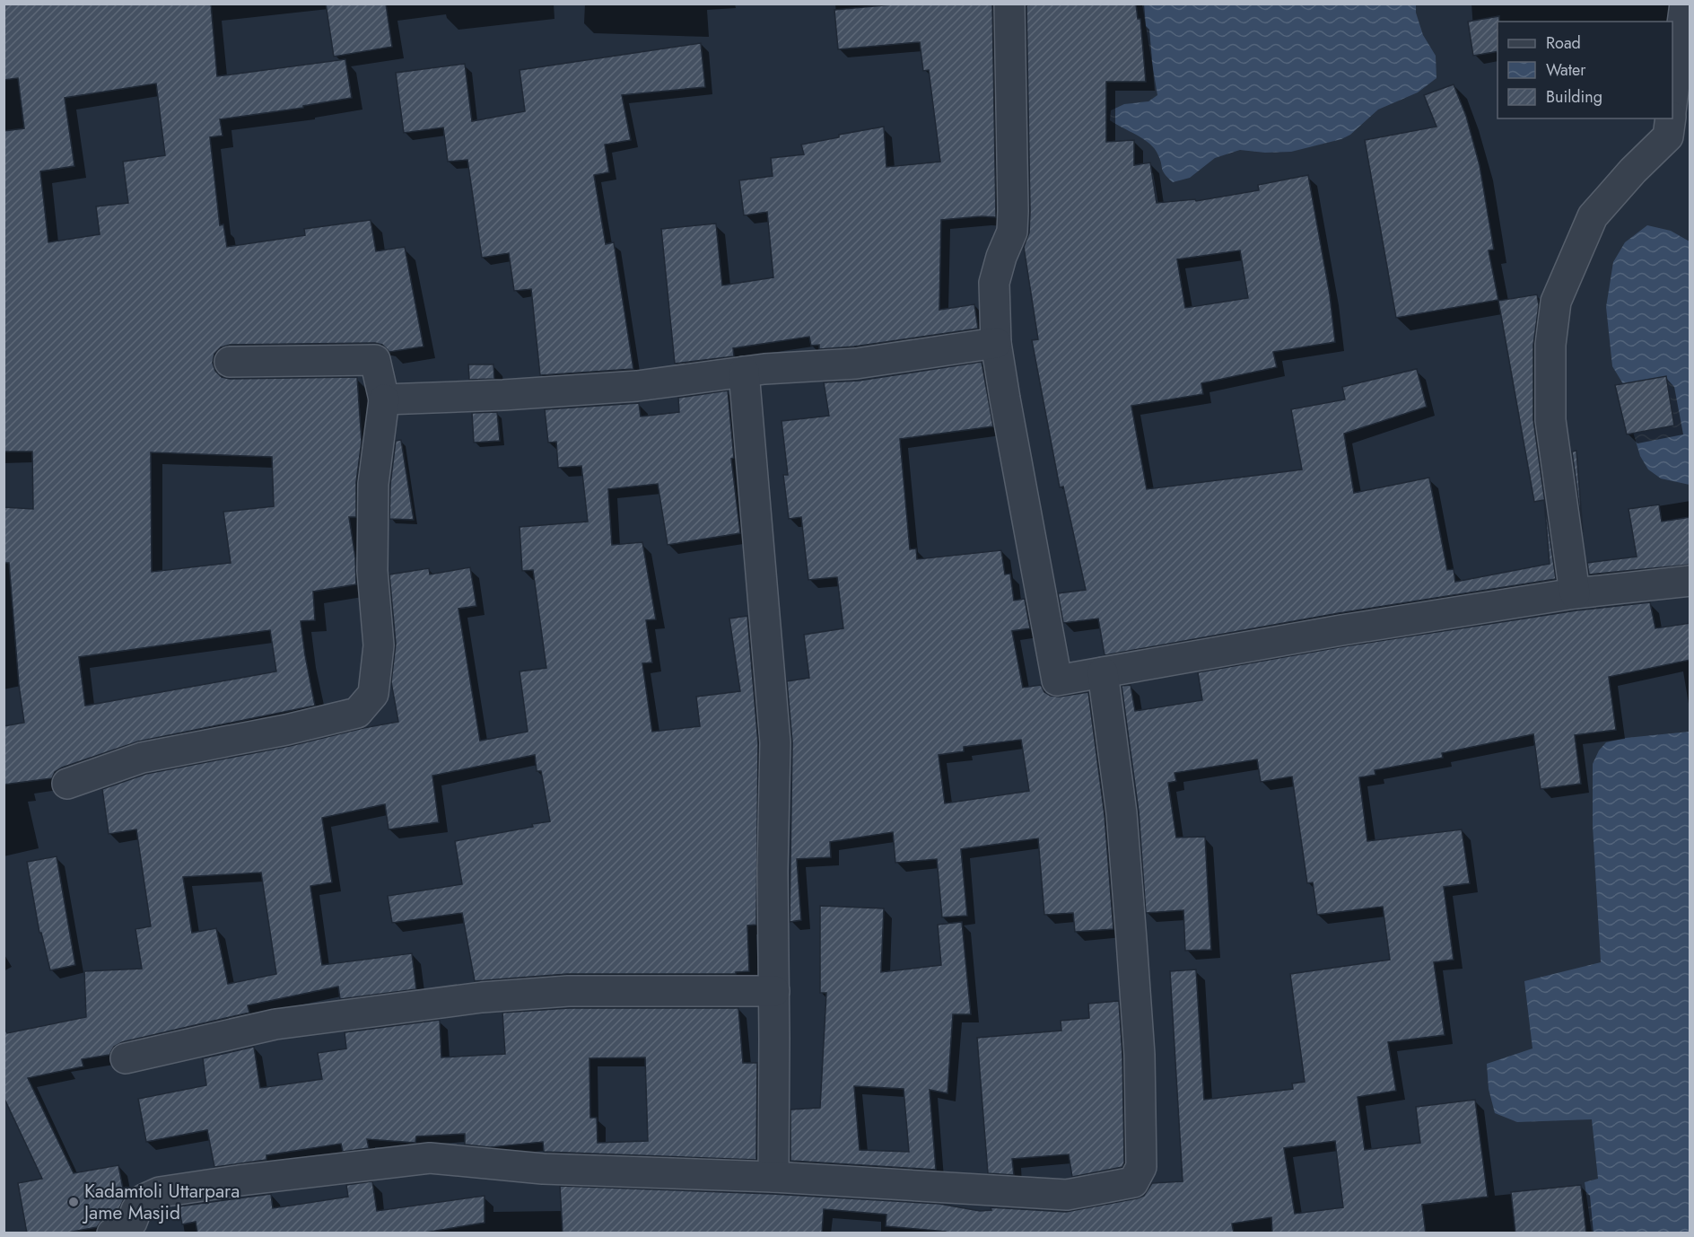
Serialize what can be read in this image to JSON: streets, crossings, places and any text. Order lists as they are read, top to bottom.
{
  "places": ["Kadamtoli Uttarpara Jame Masjid"],
  "legend": ["Road", "Water", "Building"]
}
